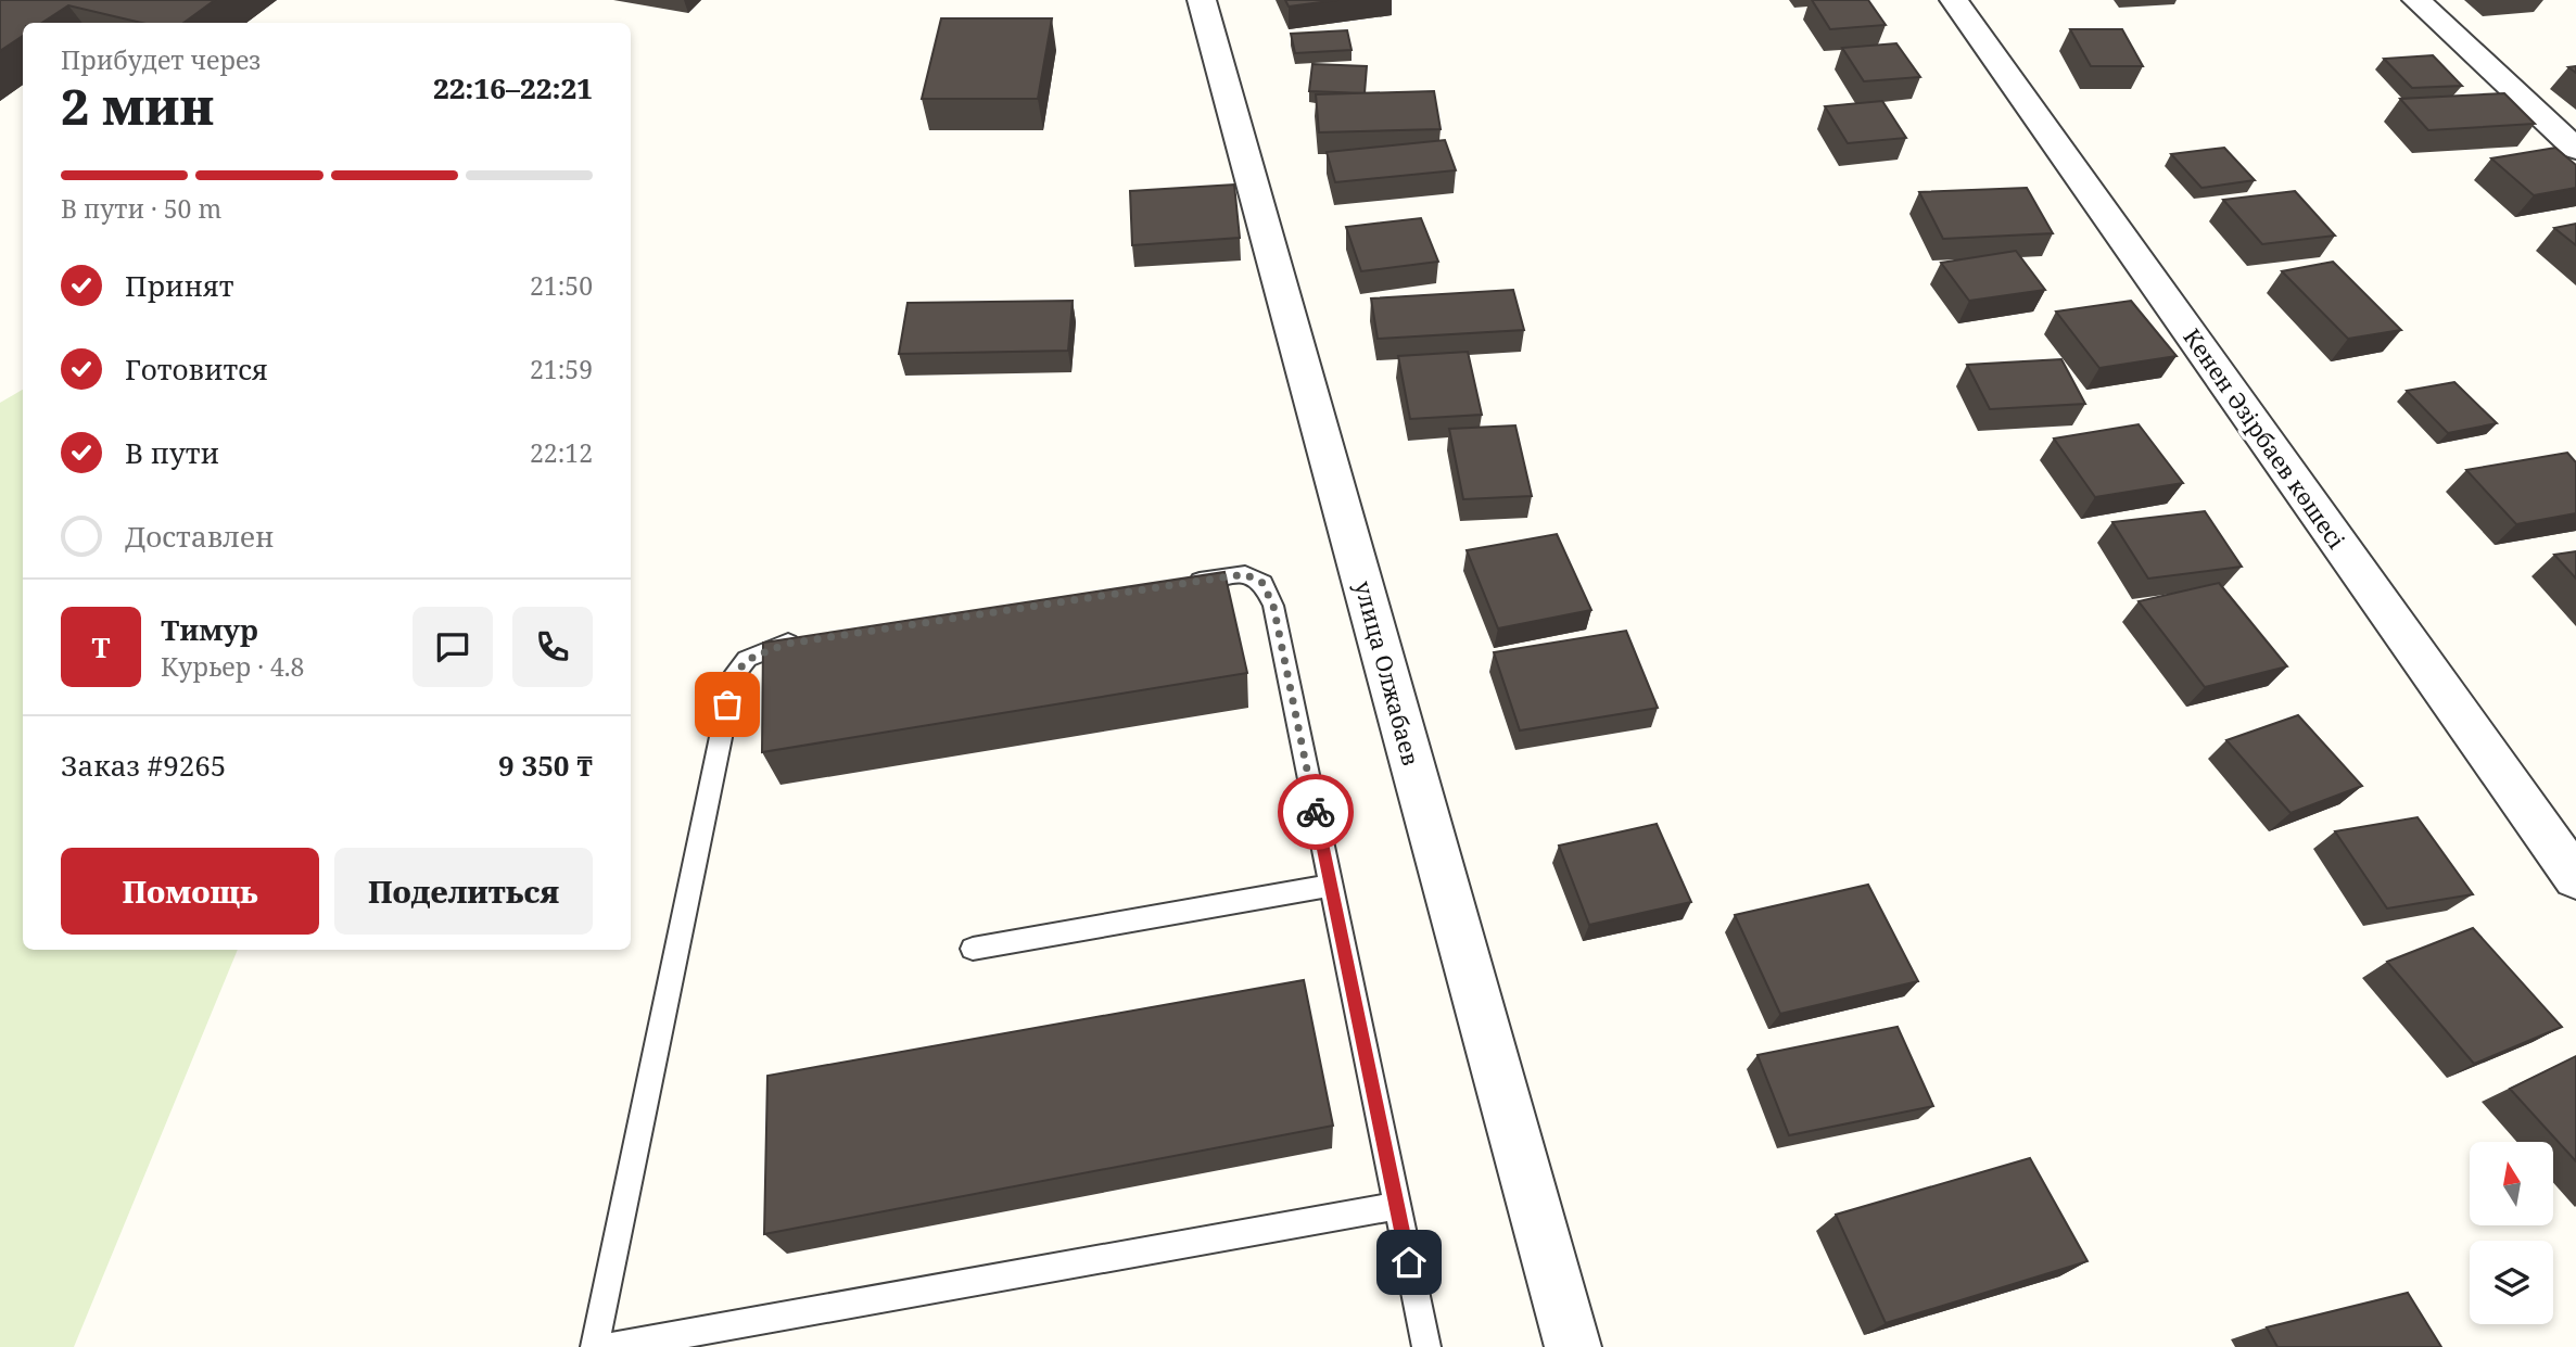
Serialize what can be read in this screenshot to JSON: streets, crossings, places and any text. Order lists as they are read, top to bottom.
{
  "streets": {
    "street": ["Кенен Әзірбаев көшесі", "улица Олжабаев"]
  },
  "north": "top",
  "page": {
    "heading": ["2 мин", "Прибудет через", "22:16–22:21"],
    "panel": [
      "Тимур",
      "Курьер · 4.8",
      "Заказ #9265",
      "9 350 ₸"
    ],
    "bar": "В пути · 50 m",
    "list": [
      ["Принят", "21:50"],
      ["Готовится", "21:59"],
      ["В пути", "22:12"],
      "Доставлен"
    ],
    "round": "Т",
    "buttons": ["Помощь", "Поделиться"]
  }
}
